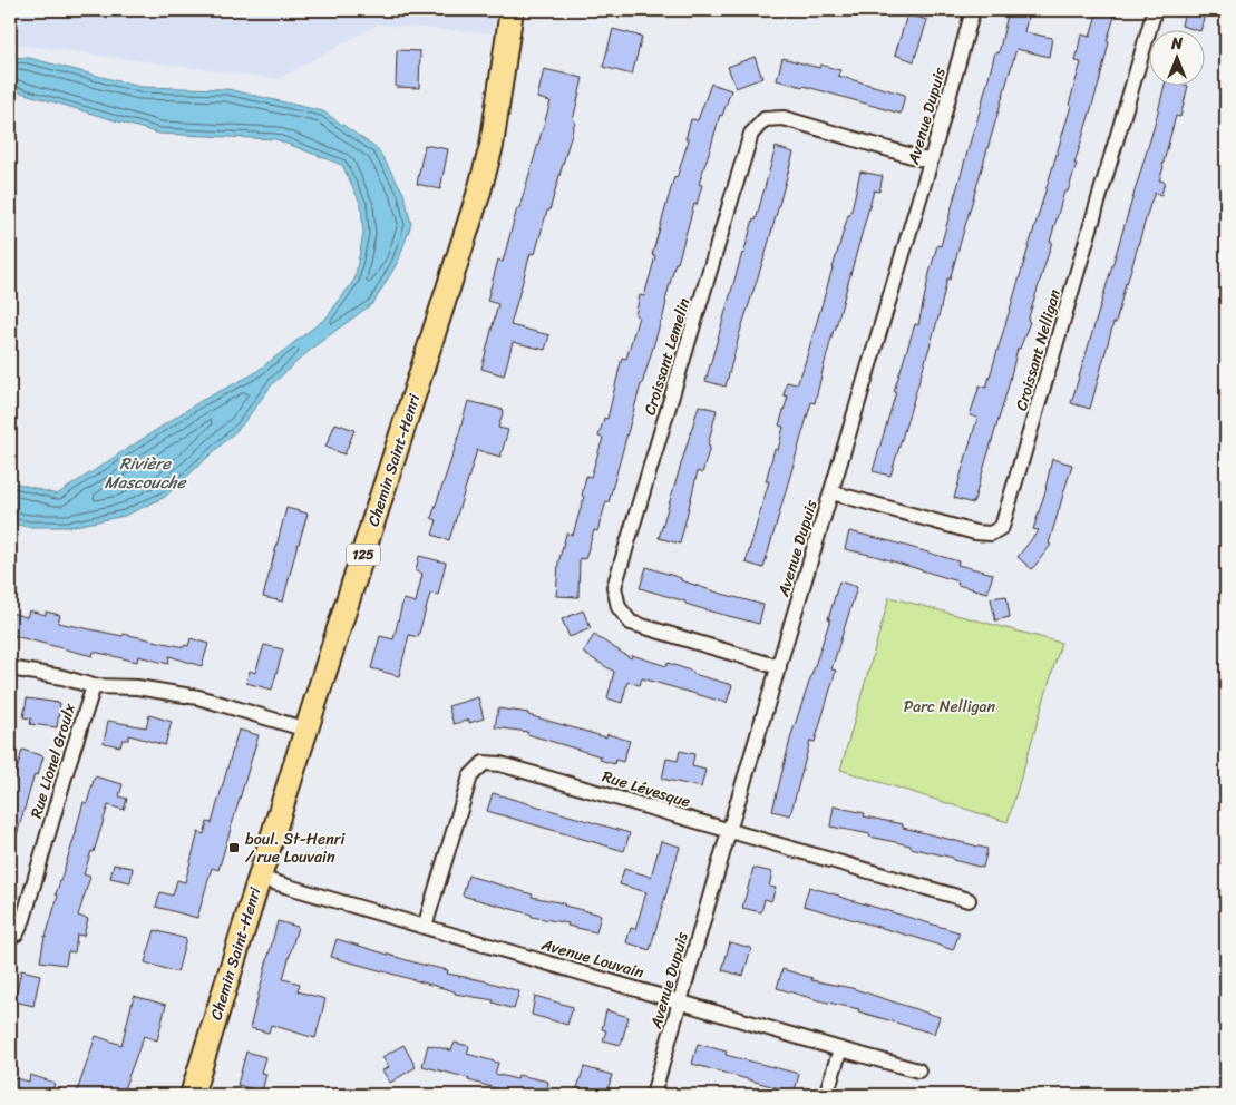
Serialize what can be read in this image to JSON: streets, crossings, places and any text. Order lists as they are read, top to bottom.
{
  "streets": {
    "main road": ["Chemin Saint-Henri", "125"],
    "street": [
      "Avenue Dupuis",
      "Croissant Nelligan",
      "Croissant Lemelin",
      "Rue Lionel Groulx",
      "Rue Lévesque",
      "Avenue Louvain"
    ]
  },
  "crossings": [
    ["Avenue Dupuis", "Croissant Nelligan"],
    ["Avenue Dupuis", "Croissant Lemelin"],
    ["Avenue Dupuis", "Rue Lévesque"],
    ["Avenue Dupuis", "Avenue Louvain"],
    ["Chemin Saint-Henri", "Avenue Louvain"],
    ["Rue Lévesque", "Avenue Louvain"]
  ],
  "water": ["Rivière Mascouche"],
  "parks": ["Parc Nelligan"],
  "places": {
    "transit": ["boul. St-Henri / rue Louvain"]
  },
  "north": "top"
}
